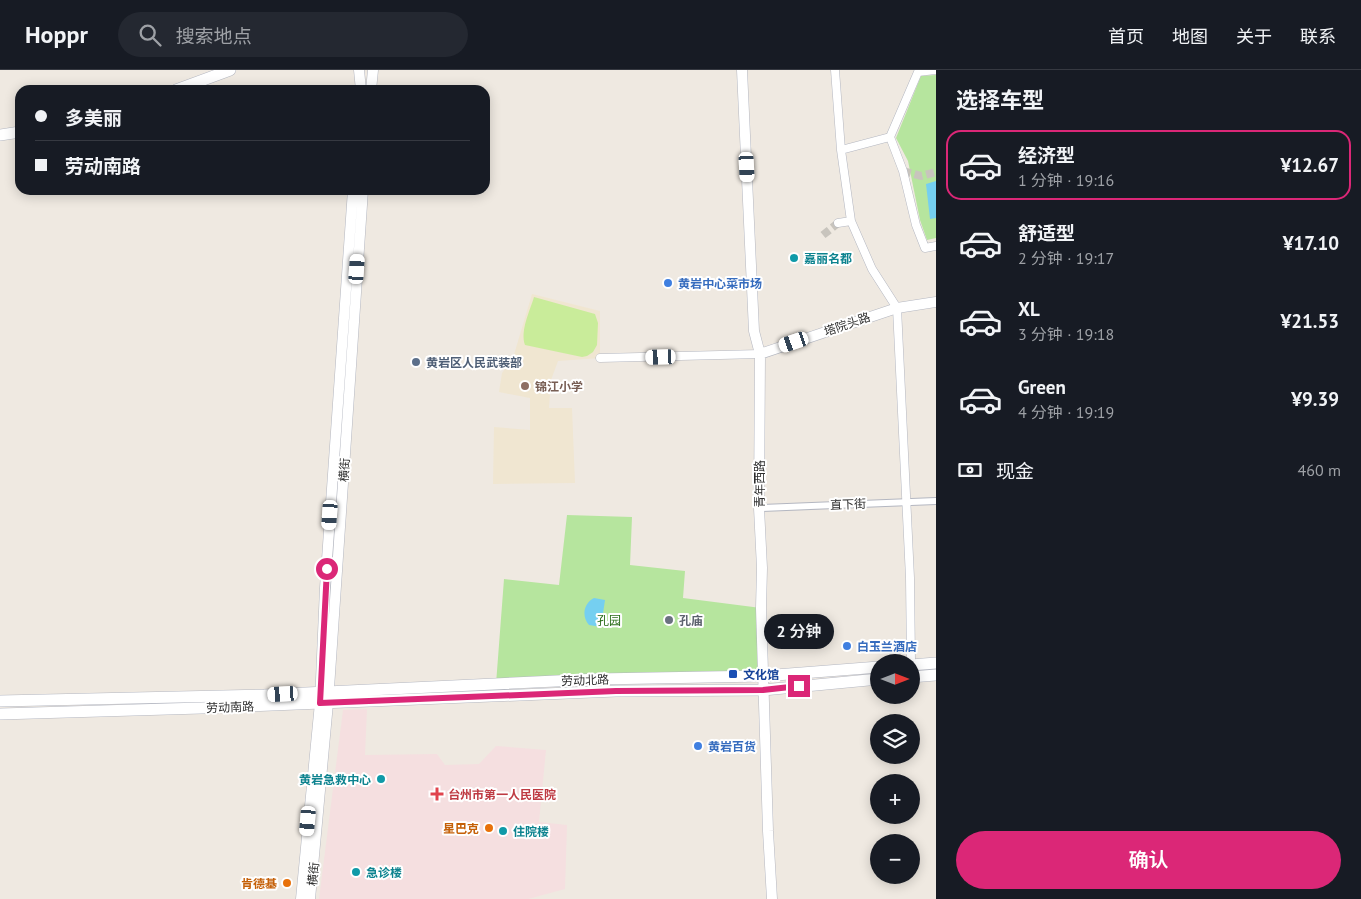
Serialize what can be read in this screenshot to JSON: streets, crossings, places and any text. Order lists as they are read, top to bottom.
{
  "streets": {
    "main road": ["劳动北路", "劳动南路"],
    "street": [
      "塔院头路",
      "横街",
      "青年西路",
      "直下街"
    ]
  },
  "crossings": [
    ["塔院头路", "青年西路"],
    ["横街", "劳动北路"],
    ["横街", "劳动南路"],
    ["青年西路", "直下街"],
    ["青年西路", "劳动北路"],
    ["青年西路", "劳动南路"],
    ["劳动北路", "劳动南路"]
  ],
  "parks": ["孔园"],
  "places": {
    "other": [
      "嘉丽名都",
      "黄岩中心菜市场",
      "黄岩区人民武装部",
      "锦江小学",
      "孔庙",
      "白玉兰酒店",
      "黄岩百货",
      "黄岩急救中心",
      "星巴克",
      "住院楼",
      "急诊楼",
      "肯德基"
    ],
    "transit": ["文化馆"],
    "health": ["台州市第一人民医院"]
  },
  "north": "right",
  "page": {
    "header": "Hoppr",
    "search": "搜索地点",
    "nav": [
      "首页",
      "地图",
      "关于",
      "联系"
    ],
    "heading": "选择车型",
    "banner": ["多美丽", "劳动南路"],
    "list": [
      {
        "name": "经济型",
        "note": "1 分钟 · 19:16",
        "value": "¥12.67"
      },
      {
        "name": "舒适型",
        "note": "2 分钟 · 19:17",
        "value": "¥17.10"
      },
      {
        "name": "XL",
        "note": "3 分钟 · 19:18",
        "value": "¥21.53"
      },
      {
        "name": "Green",
        "note": "4 分钟 · 19:19",
        "value": "¥9.39"
      }
    ],
    "pay": ["现金", "460 m"],
    "bubble": "2 分钟",
    "map_buttons": ["+", "−"],
    "buttons": "确认"
  }
}
